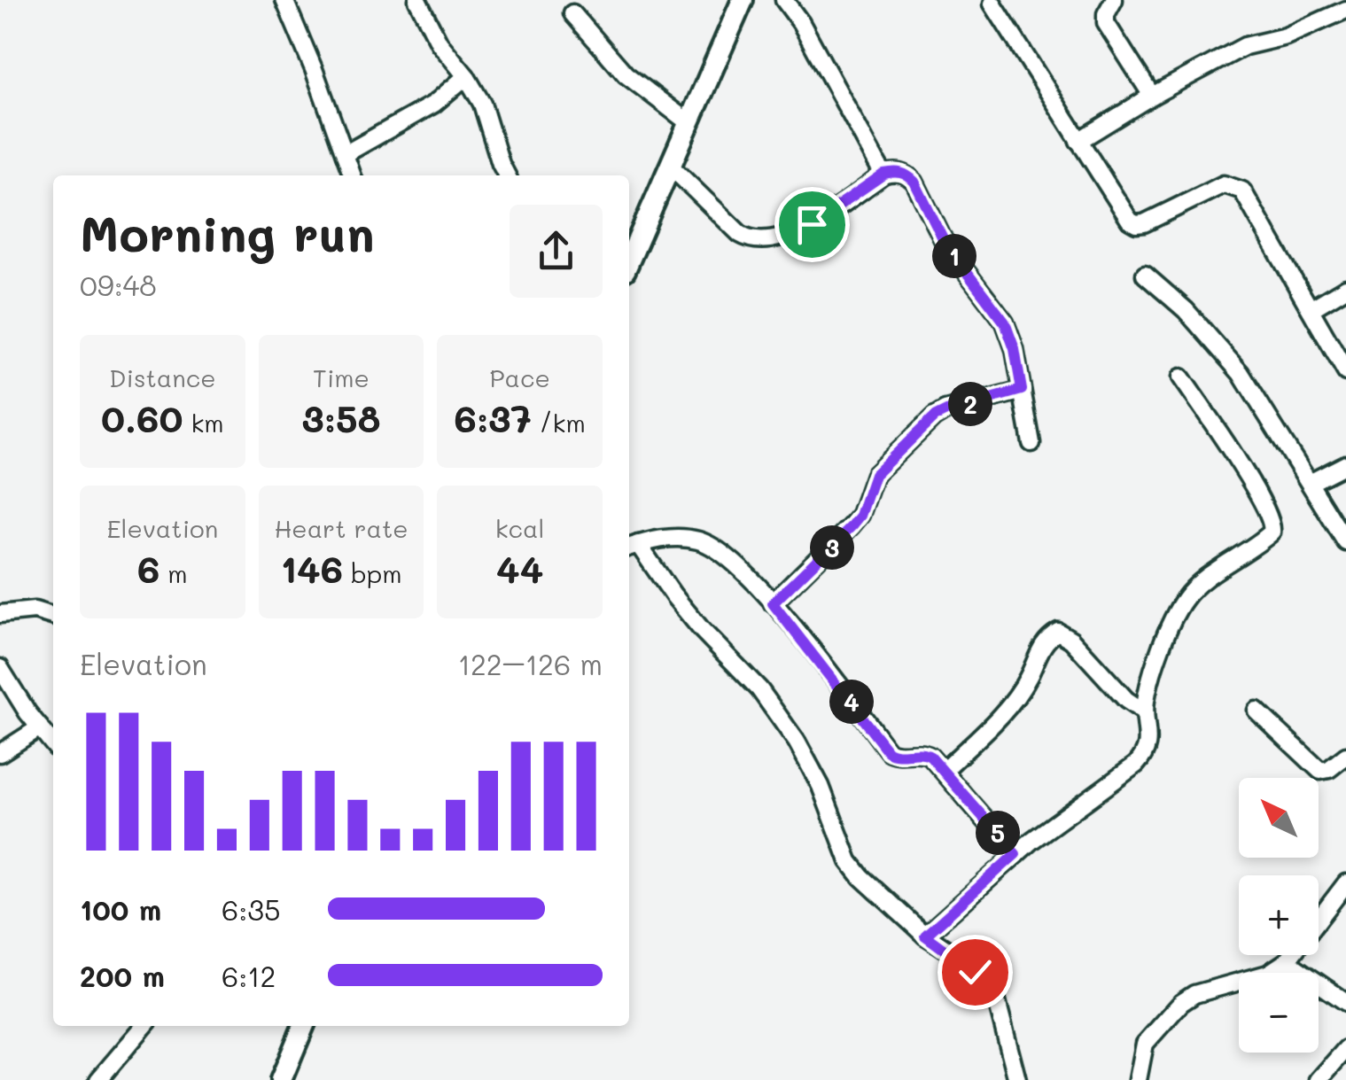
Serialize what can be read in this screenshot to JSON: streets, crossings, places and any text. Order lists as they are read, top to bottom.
{
  "north": "top left",
  "page": {
    "heading": ["Morning run", "09:48"],
    "pins": [
      "1",
      "2",
      "3",
      "4",
      "5"
    ],
    "stats": [
      ["Distance", "0.60 km"],
      ["Time", "3:58"],
      ["Pace", "6:37 /km"],
      ["Elevation", "6 m"],
      ["Heart rate", "146 bpm"],
      ["kcal", "44"]
    ],
    "chart": ["Elevation", "122–126 m"],
    "map_buttons": ["+", "−"],
    "list": [
      {
        "name": "100 m",
        "note": "6:35"
      },
      {
        "name": "200 m",
        "note": "6:12"
      }
    ]
  }
}
